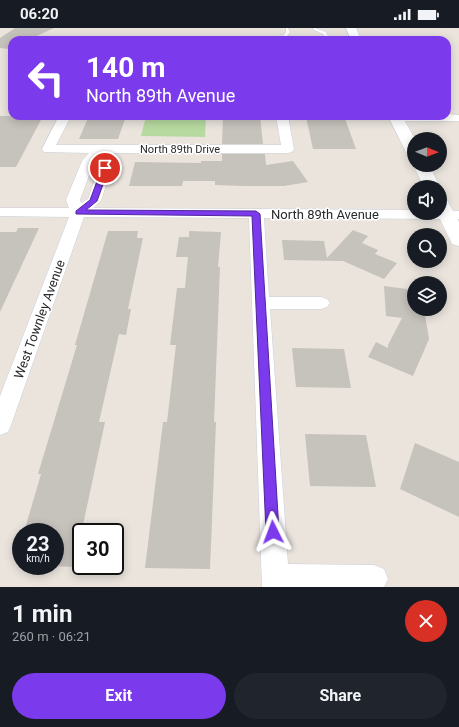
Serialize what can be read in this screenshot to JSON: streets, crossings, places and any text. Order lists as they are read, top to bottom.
{
  "streets": {
    "street": ["North 89th Drive", "North 89th Avenue", "West Townley Avenue"]
  },
  "crossings": [
    ["North 89th Drive", "West Townley Avenue"],
    ["North 89th Avenue", "West Townley Avenue"]
  ],
  "north": "right",
  "page": {
    "status": "06:20",
    "turn": ["140 m", "North 89th Avenue"],
    "speed": "23 km/h",
    "limit": "30",
    "heading": ["1 min", "260 m · 06:21"],
    "buttons": ["Exit", "Share"]
  }
}
